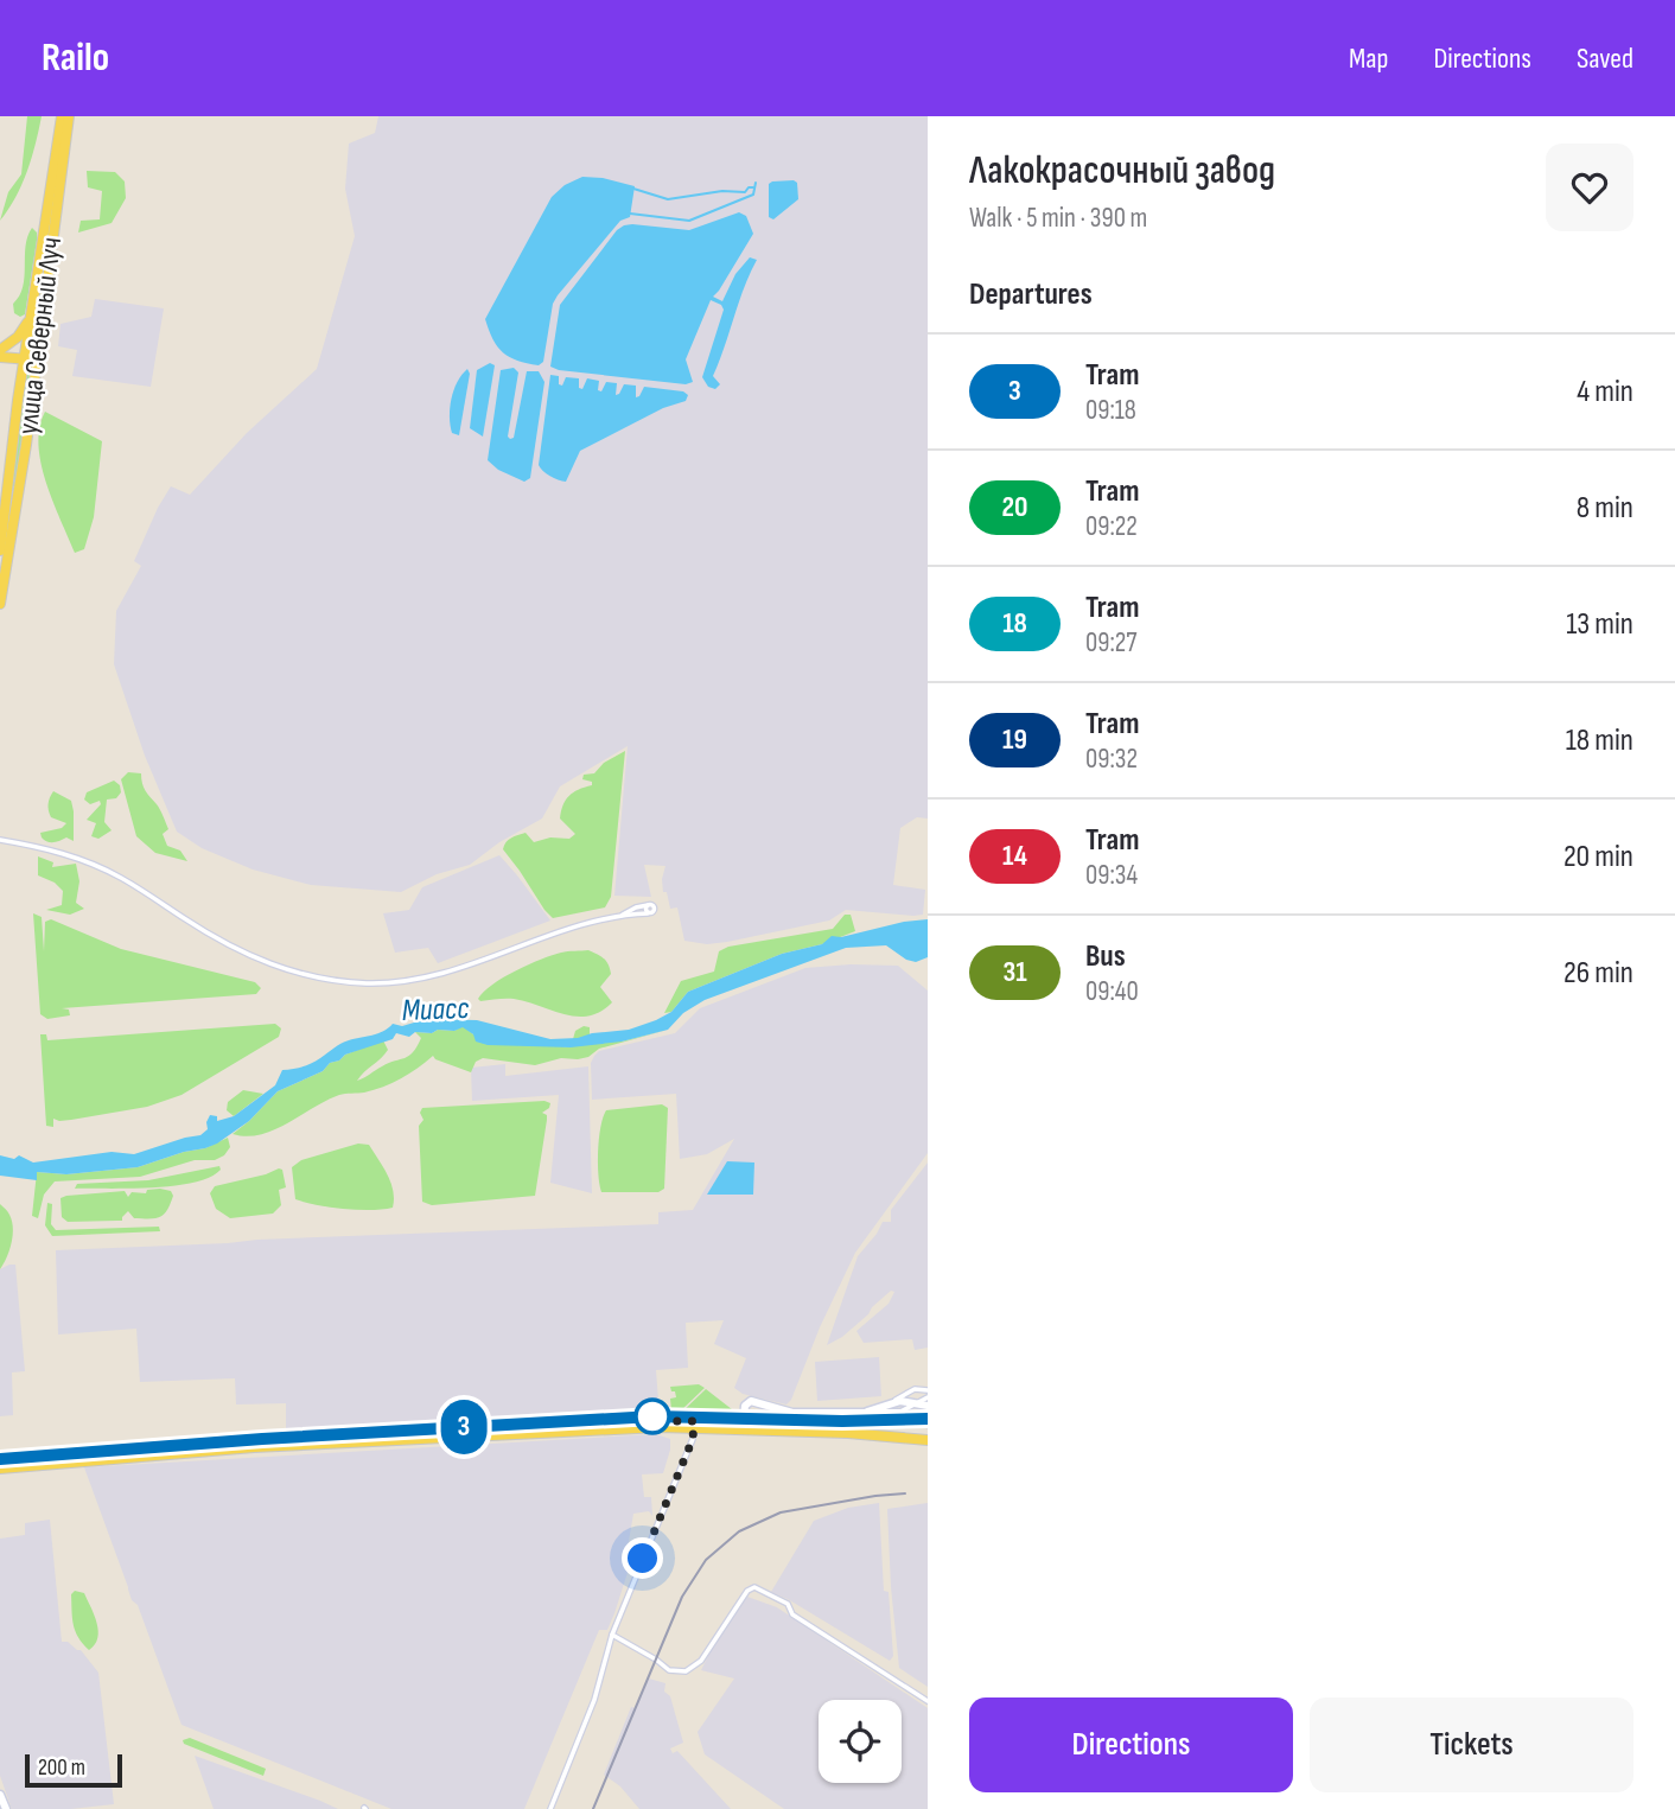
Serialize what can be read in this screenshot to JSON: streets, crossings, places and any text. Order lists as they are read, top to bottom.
{
  "streets": {
    "main road": ["улица Северный Луч"]
  },
  "water": ["Миасс"],
  "lines": ["tram line 3"],
  "scale_bar": "200 m",
  "page": {
    "header": "Railo",
    "nav": ["Map", "Directions", "Saved"],
    "on_map": "3",
    "heading": [
      ["Лакокрасочный завод", "Walk · 5 min · 390 m"],
      "Departures"
    ],
    "list": [
      {
        "mark": "3",
        "name": "Tram",
        "note": "09:18",
        "value": "4 min"
      },
      {
        "mark": "20",
        "name": "Tram",
        "note": "09:22",
        "value": "8 min"
      },
      {
        "mark": "18",
        "name": "Tram",
        "note": "09:27",
        "value": "13 min"
      },
      {
        "mark": "19",
        "name": "Tram",
        "note": "09:32",
        "value": "18 min"
      },
      {
        "mark": "14",
        "name": "Tram",
        "note": "09:34",
        "value": "20 min"
      },
      {
        "mark": "31",
        "name": "Bus",
        "note": "09:40",
        "value": "26 min"
      }
    ],
    "buttons": ["Directions", "Tickets"],
    "scale": "200 m"
  }
}
